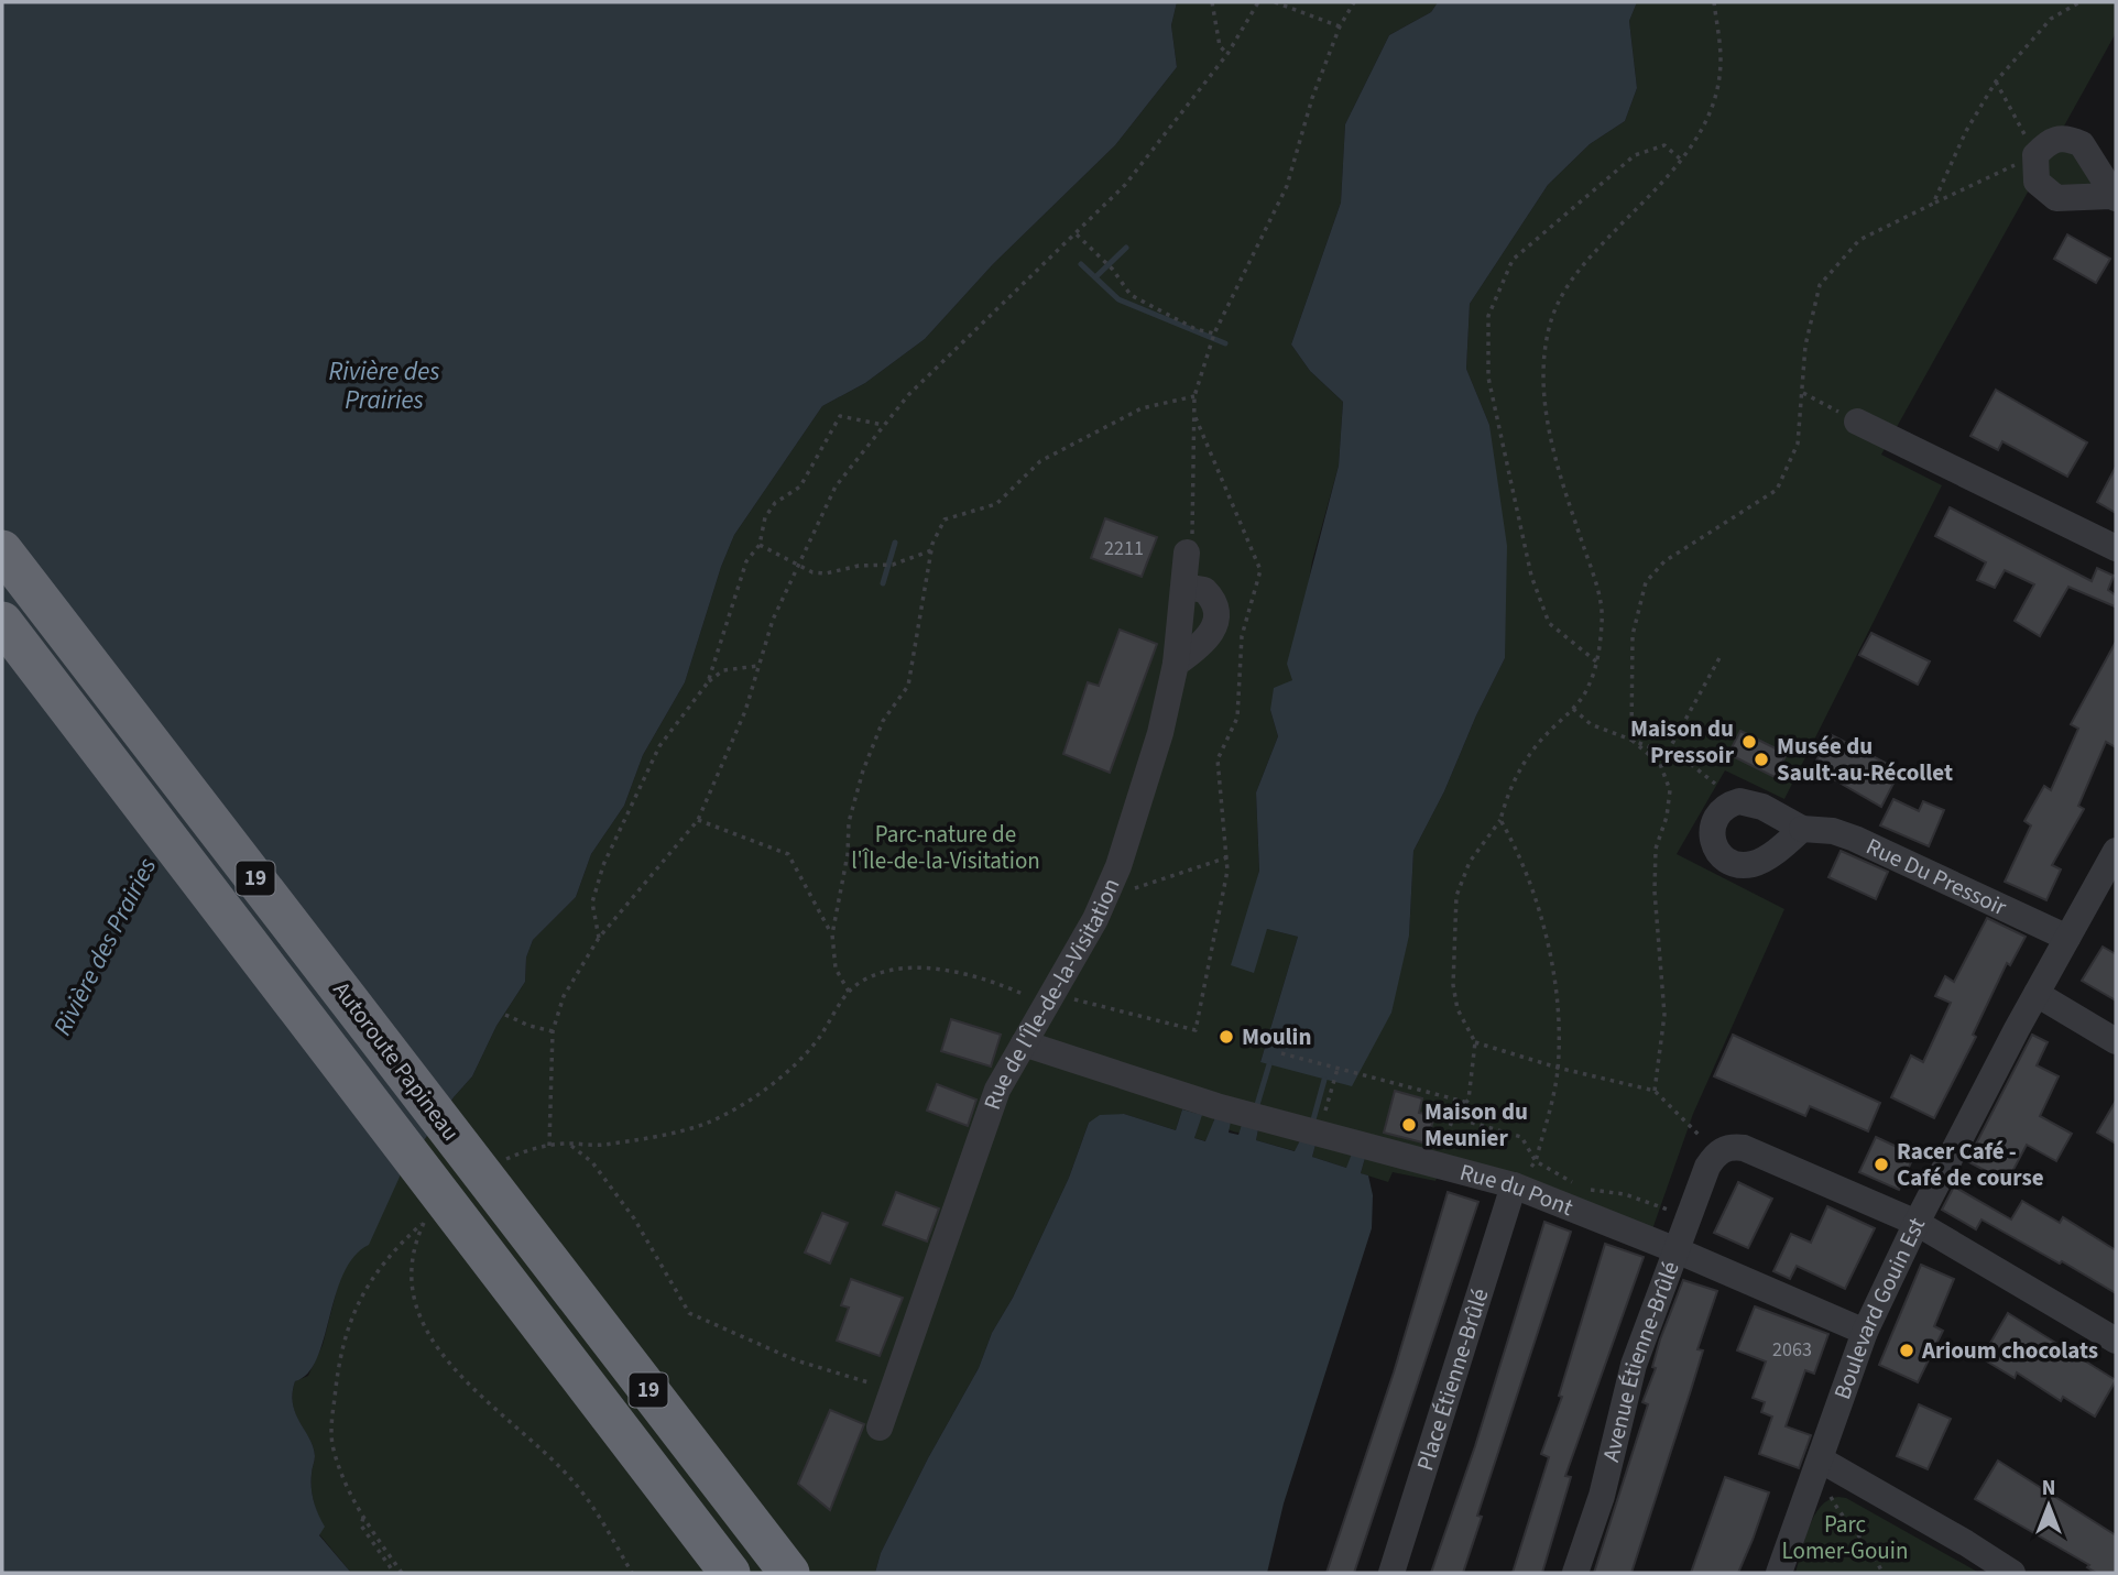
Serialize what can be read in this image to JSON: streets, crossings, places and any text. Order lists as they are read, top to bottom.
{
  "streets": {
    "highway": ["19", "Autoroute Papineau"],
    "street": [
      "Rue Du Pressoir",
      "Rue de l'Île-de-la-Visitation",
      "Rue du Pont",
      "Boulevard Gouin Est",
      "Avenue Étienne-Brûlé",
      "Place Étienne-Brûlé"
    ]
  },
  "crossings": [
    ["Rue Du Pressoir", "Boulevard Gouin Est"],
    ["Rue de l'Île-de-la-Visitation", "Rue du Pont"],
    ["Rue du Pont", "Boulevard Gouin Est"],
    ["Rue du Pont", "Avenue Étienne-Brûlé"],
    ["Rue du Pont", "Place Étienne-Brûlé"]
  ],
  "water": ["Rivière des Prairies"],
  "parks": ["Parc-nature de l'Île-de-la-Visitation", "Parc Lomer-Gouin"],
  "places": [
    "Maison du Pressoir",
    "Musée du Sault-au-Récollet",
    "Moulin",
    "Maison du Meunier",
    "Racer Café - Café de course",
    "Arioum chocolats"
  ],
  "house_numbers": ["2211", "2063"],
  "north": "top"
}
